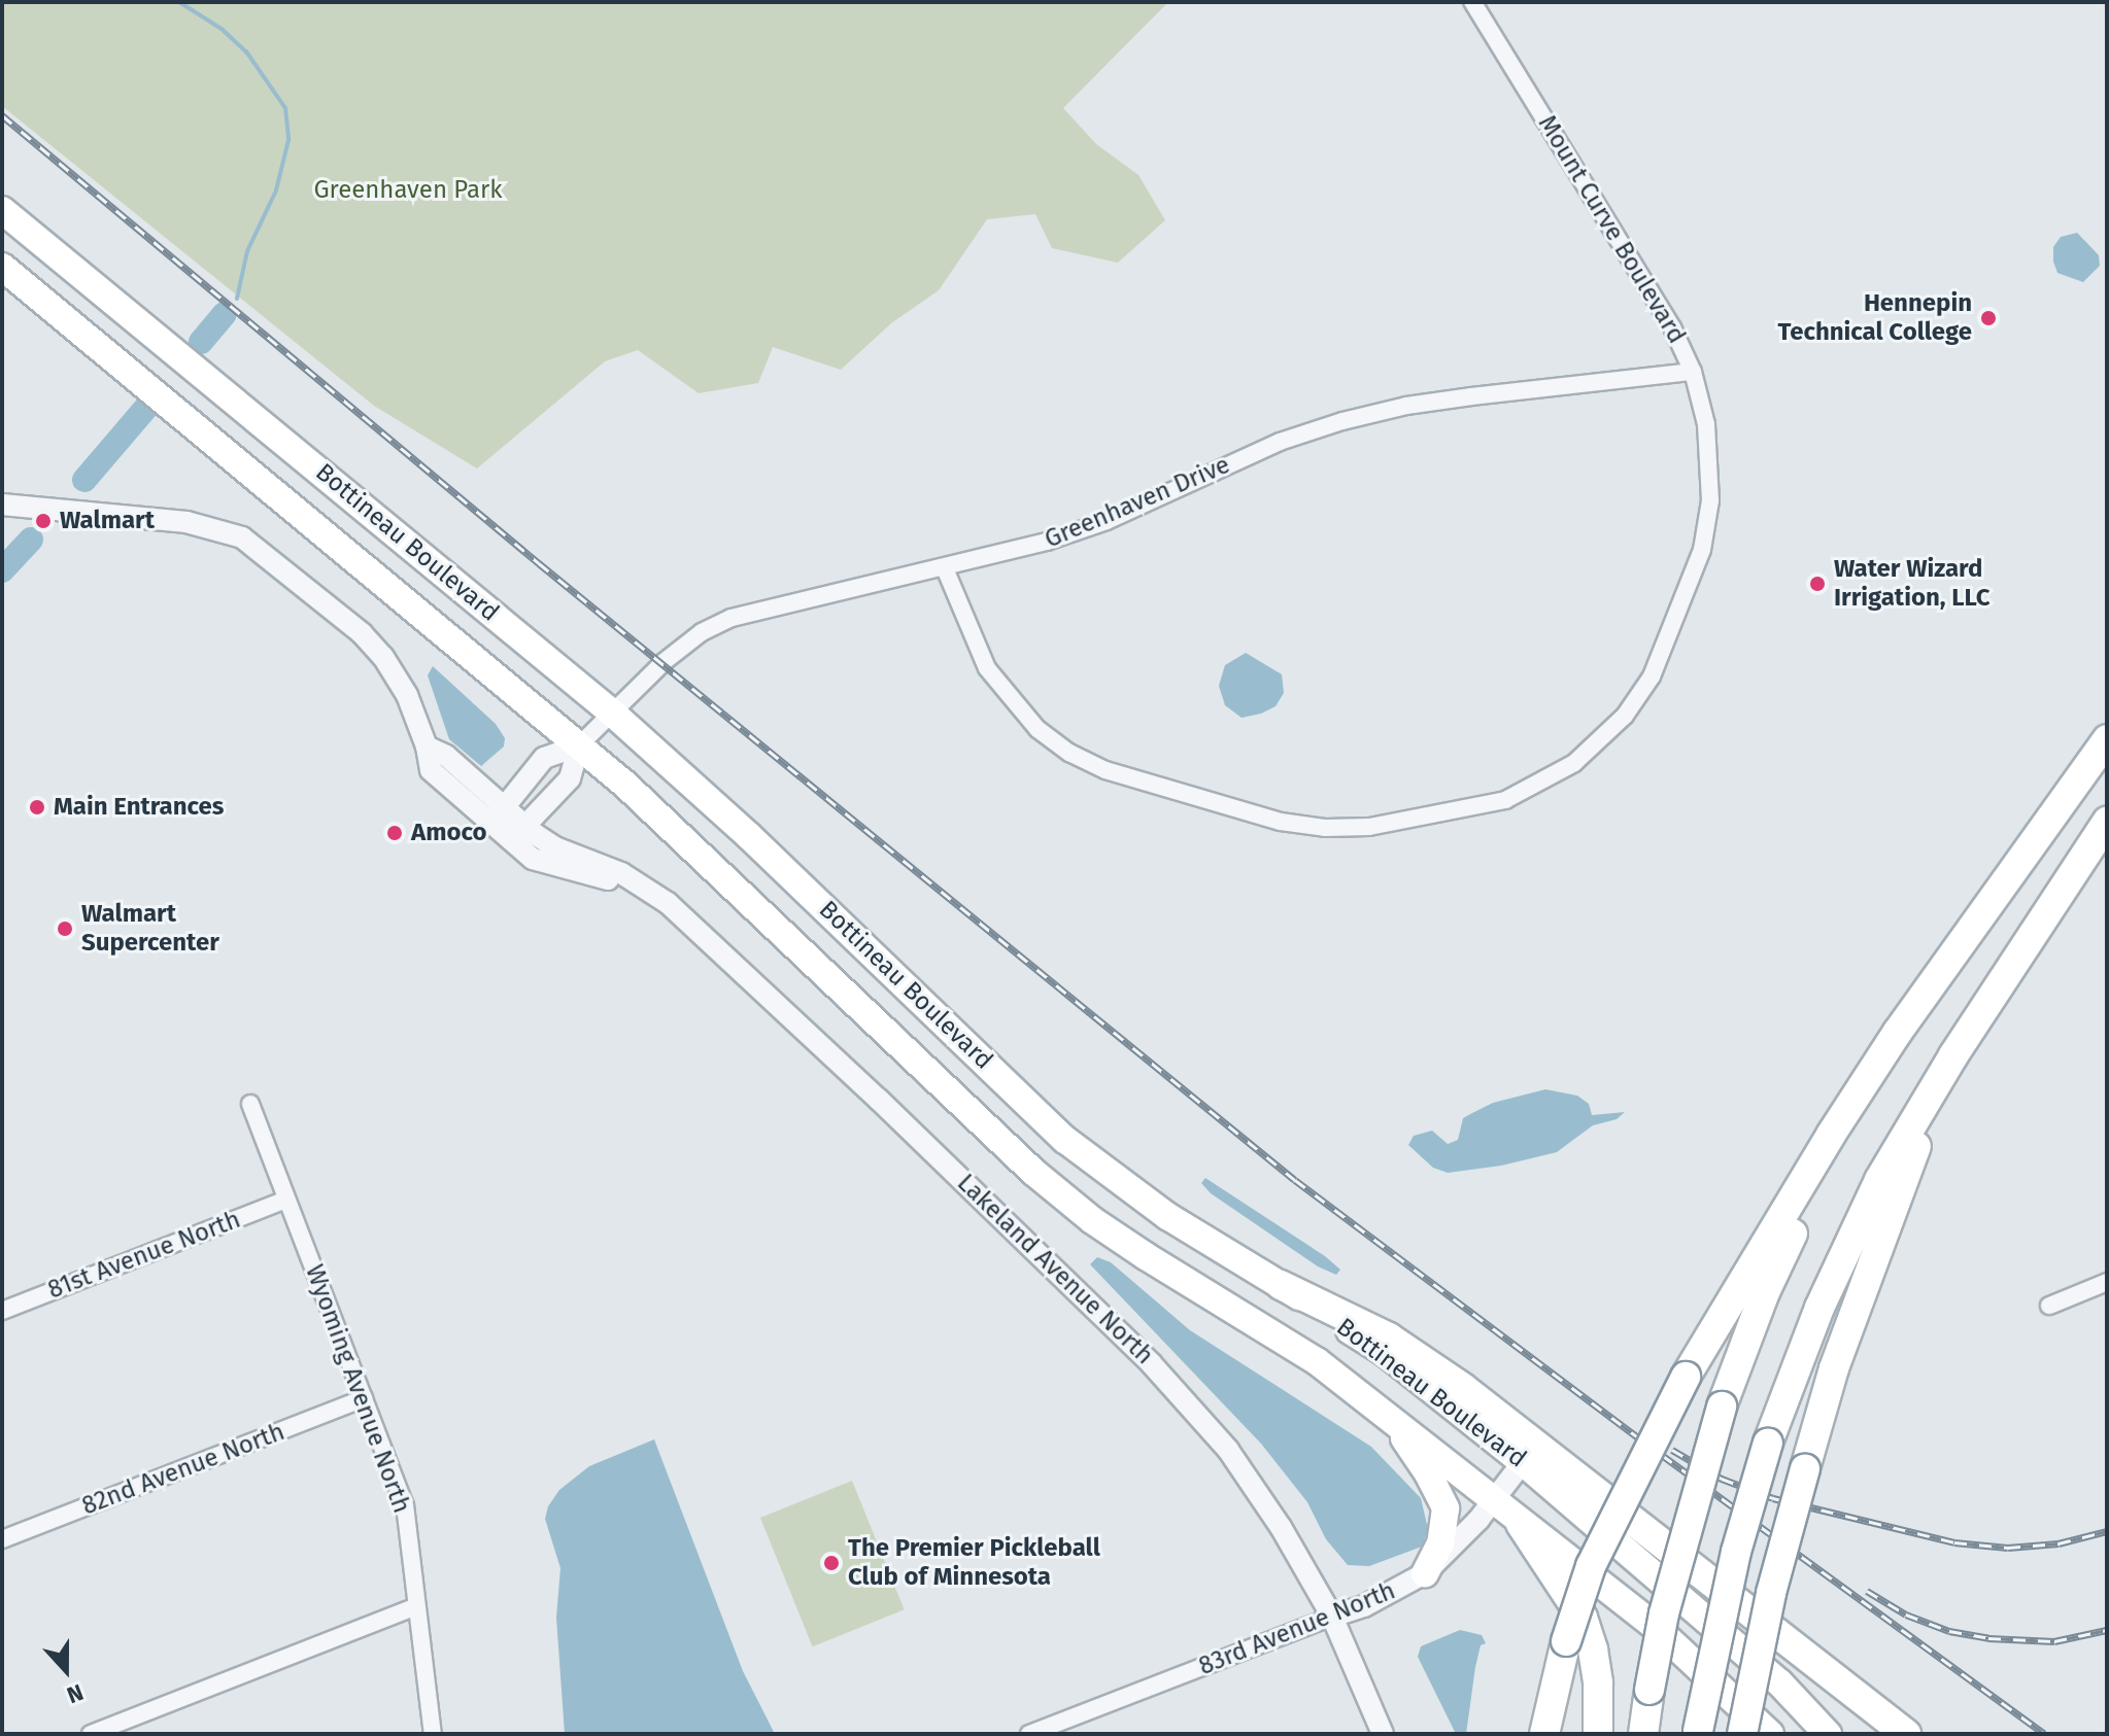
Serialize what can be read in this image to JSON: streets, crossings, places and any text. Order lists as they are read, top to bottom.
{
  "streets": {
    "highway": ["Bottineau Boulevard"],
    "street": [
      "Mount Curve Boulevard",
      "Greenhaven Drive",
      "81st Avenue North",
      "Lakeland Avenue North",
      "Wyoming Avenue North",
      "82nd Avenue North",
      "83rd Avenue North"
    ]
  },
  "crossings": [
    ["Mount Curve Boulevard", "Greenhaven Drive"],
    ["Greenhaven Drive", "Bottineau Boulevard"],
    ["Bottineau Boulevard", "83rd Avenue North"],
    ["81st Avenue North", "Wyoming Avenue North"],
    ["Lakeland Avenue North", "83rd Avenue North"],
    ["Wyoming Avenue North", "82nd Avenue North"]
  ],
  "parks": ["Greenhaven Park"],
  "places": [
    "Hennepin Technical College",
    "Walmart",
    "Water Wizard Irrigation, LLC",
    "Main Entrances",
    "Amoco",
    "Walmart Supercenter",
    "The Premier Pickleball Club of Minnesota"
  ],
  "north": "bottom"
}
